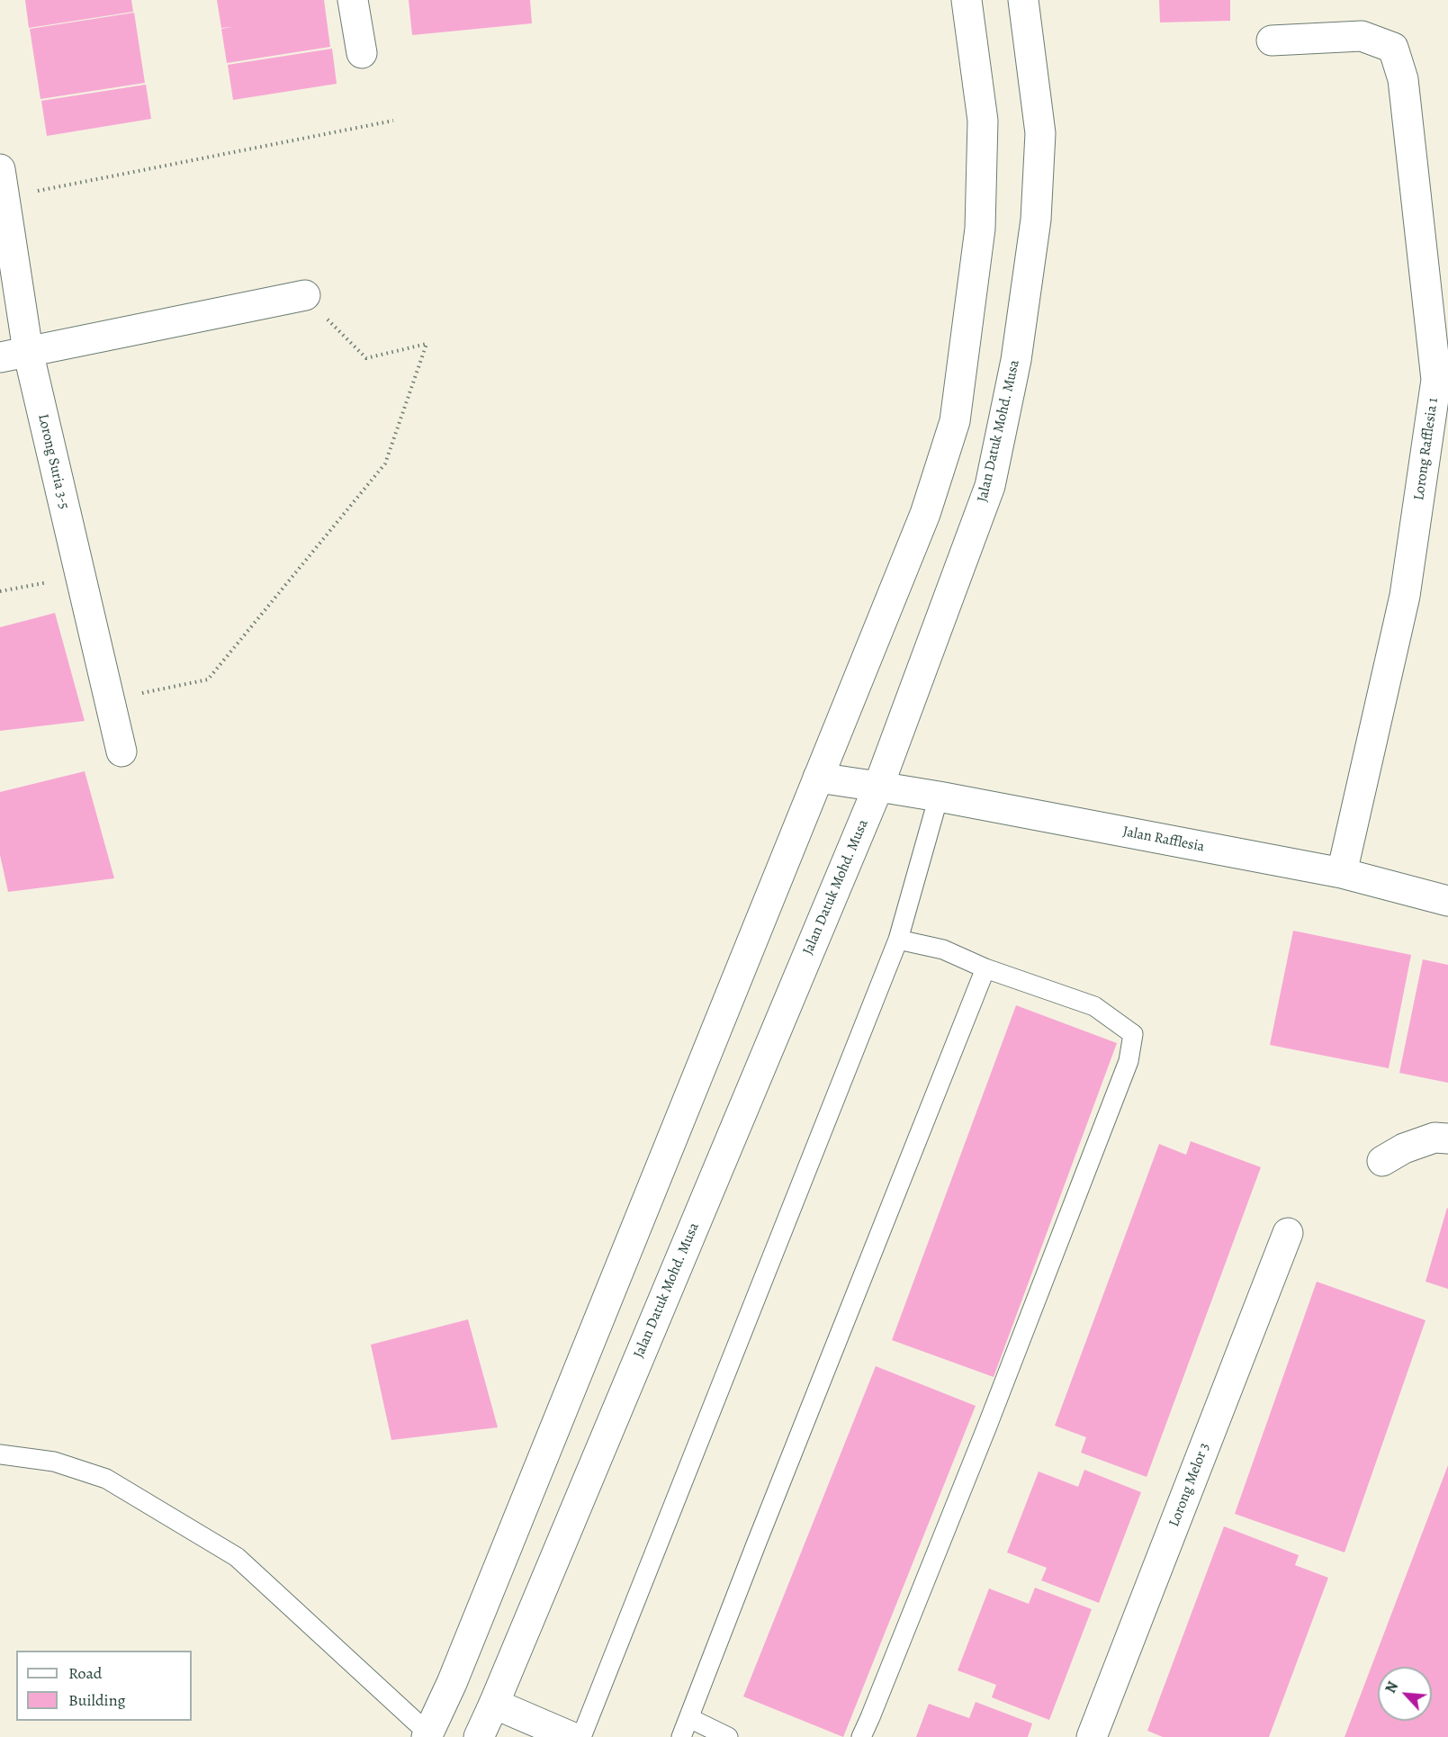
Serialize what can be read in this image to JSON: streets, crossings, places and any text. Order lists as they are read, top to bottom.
{
  "streets": {
    "main road": [
      "Jalan Datuk Mohd. Musa",
      "Lorong Rafflesia 1",
      "Lorong Suria 3-5",
      "Jalan Rafflesia",
      "Lorong Melor 3"
    ]
  },
  "crossings": [
    ["Jalan Datuk Mohd. Musa", "Jalan Rafflesia"],
    ["Lorong Rafflesia 1", "Jalan Rafflesia"]
  ],
  "legend": ["Road", "Building"],
  "north": "top left"
}
